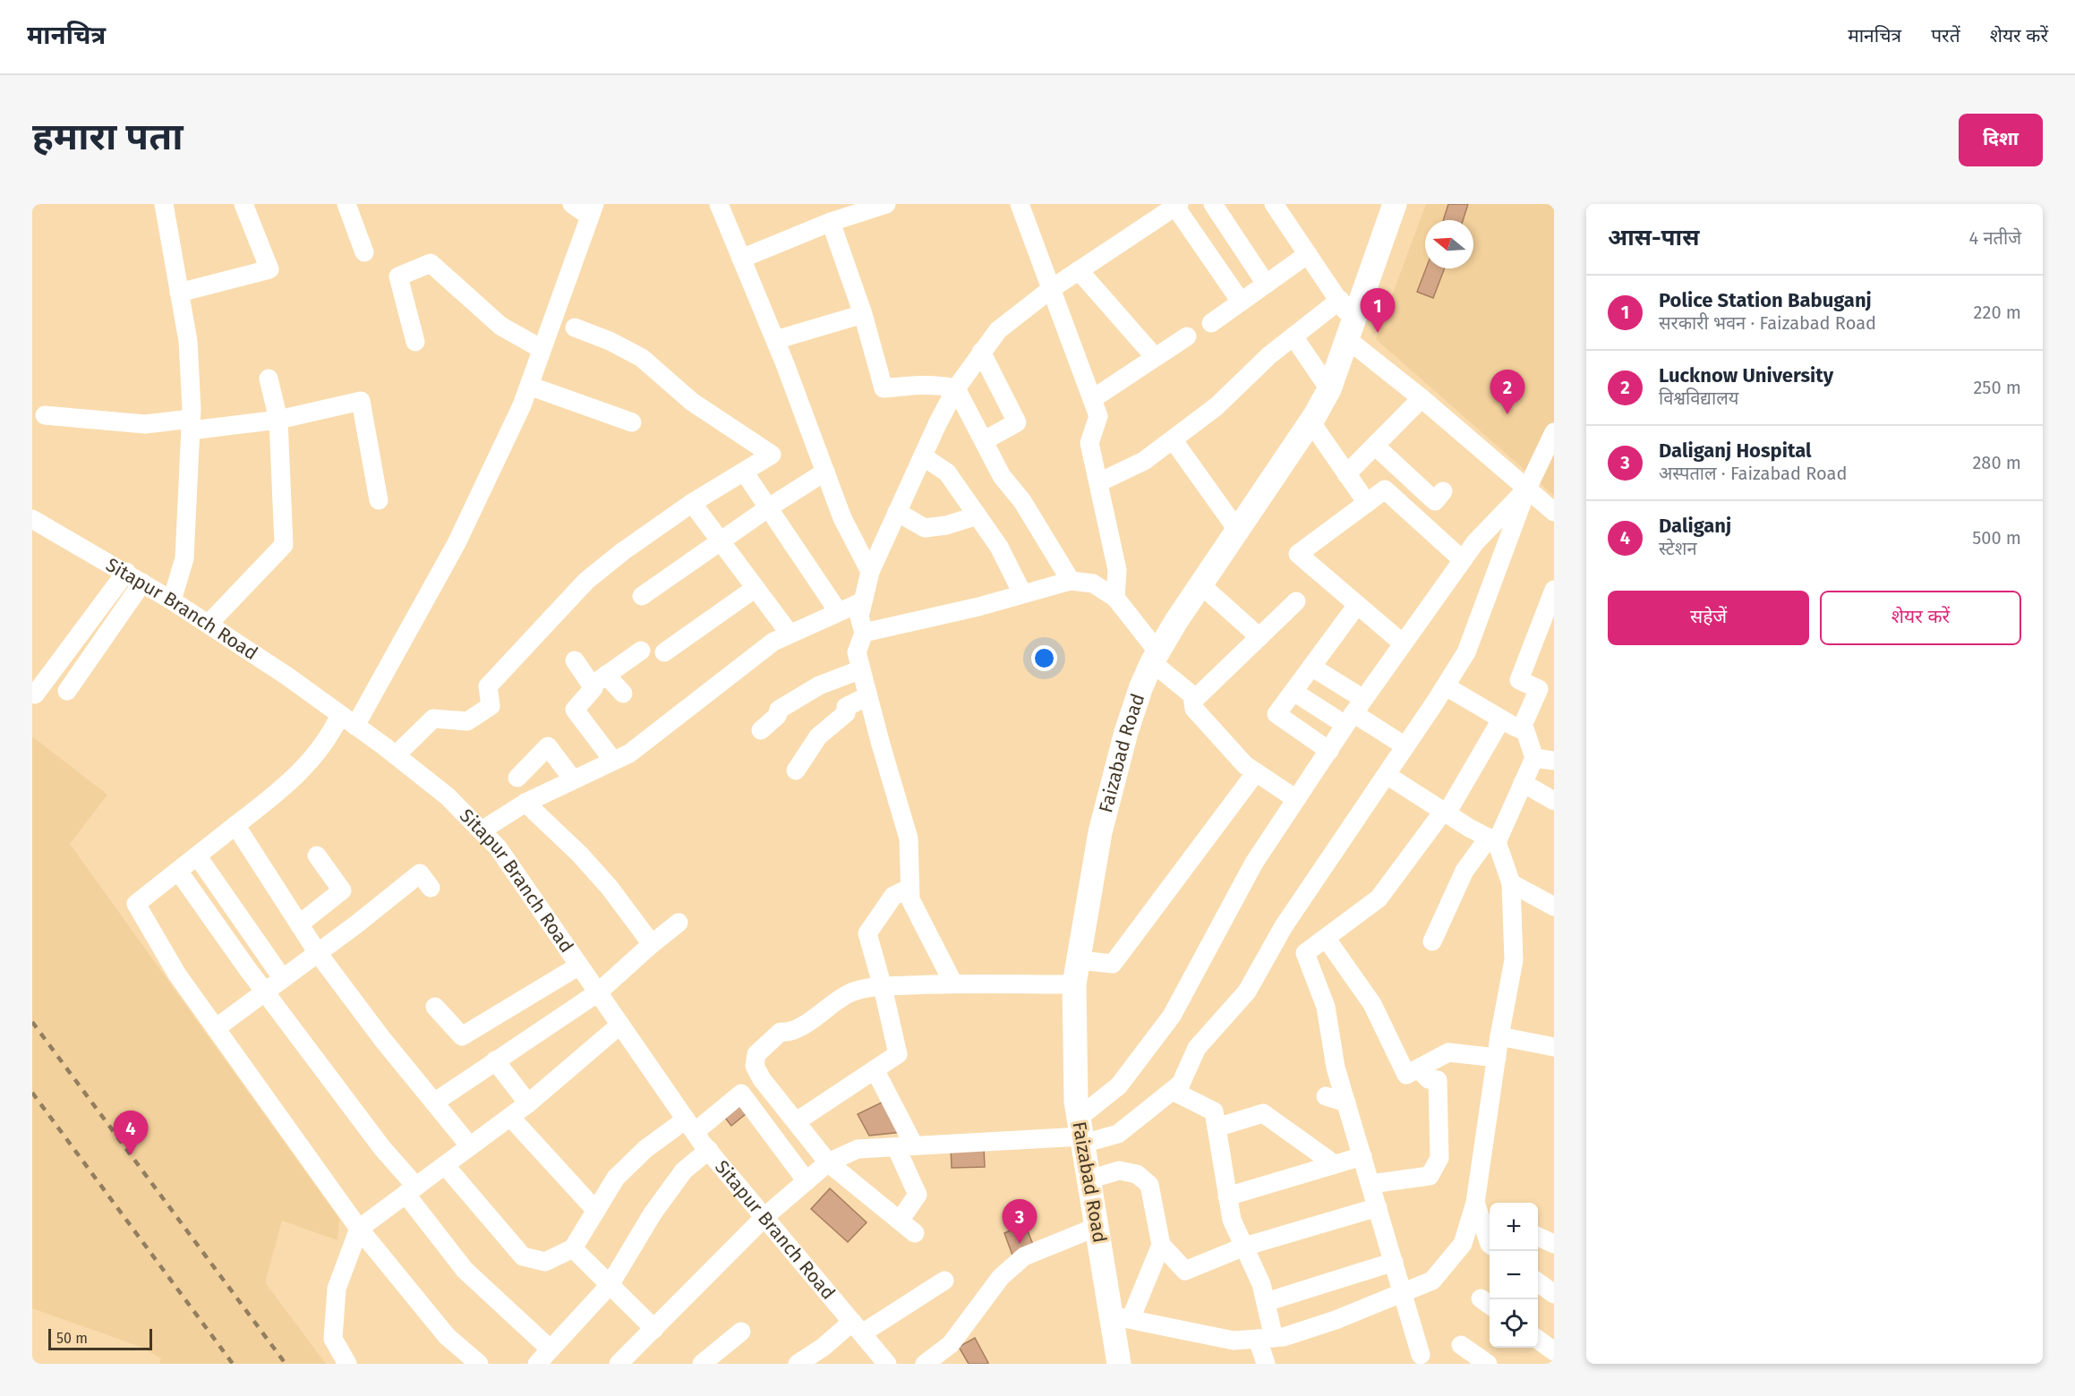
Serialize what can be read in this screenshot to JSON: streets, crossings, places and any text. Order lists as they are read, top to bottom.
{
  "streets": {
    "main road": ["Faizabad Road"],
    "street": ["Sitapur Branch Road"]
  },
  "scale_bar": "50 m",
  "north": "left",
  "page": {
    "header": "मानचित्र",
    "nav": ["मानचित्र", "परतें", "शेयर करें"],
    "buttons": [
      "दिशा",
      ["सहेजें", "शेयर करें"]
    ],
    "title": "हमारा पता",
    "heading": ["आस-पास", "4 नतीजे"],
    "list": [
      {
        "mark": "1",
        "name": "Police Station Babuganj",
        "note": "सरकारी भवन · Faizabad Road",
        "value": "220 m"
      },
      {
        "mark": "2",
        "name": "Lucknow University",
        "note": "विश्वविद्यालय",
        "value": "250 m"
      },
      {
        "mark": "3",
        "name": "Daliganj Hospital",
        "note": "अस्पताल · Faizabad Road",
        "value": "280 m"
      },
      {
        "mark": "4",
        "name": "Daliganj",
        "note": "स्टेशन",
        "value": "500 m"
      }
    ],
    "pins": [
      "1",
      "2",
      "4",
      "3"
    ],
    "map_buttons": ["+", "−"],
    "scale": "50 m"
  }
}
